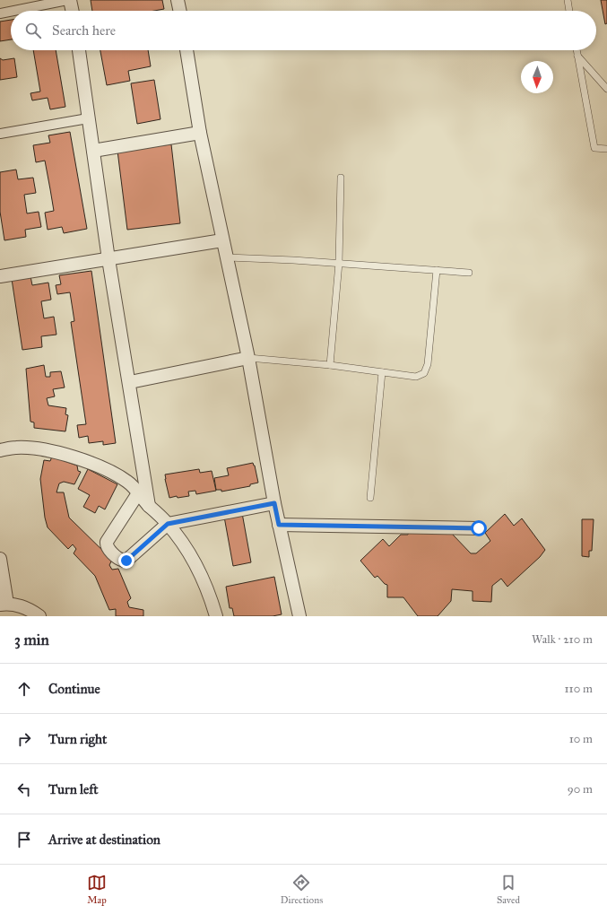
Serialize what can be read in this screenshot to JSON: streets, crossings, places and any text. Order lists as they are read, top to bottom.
{
  "north": "bottom",
  "page": {
    "search": "Search here",
    "heading": ["3 min", "Walk · 210 m"],
    "list": [
      ["Continue", "110 m"],
      ["Turn right", "10 m"],
      ["Turn left", "90 m"],
      "Arrive at destination"
    ],
    "nav": ["Map", "Directions", "Saved"]
  }
}
